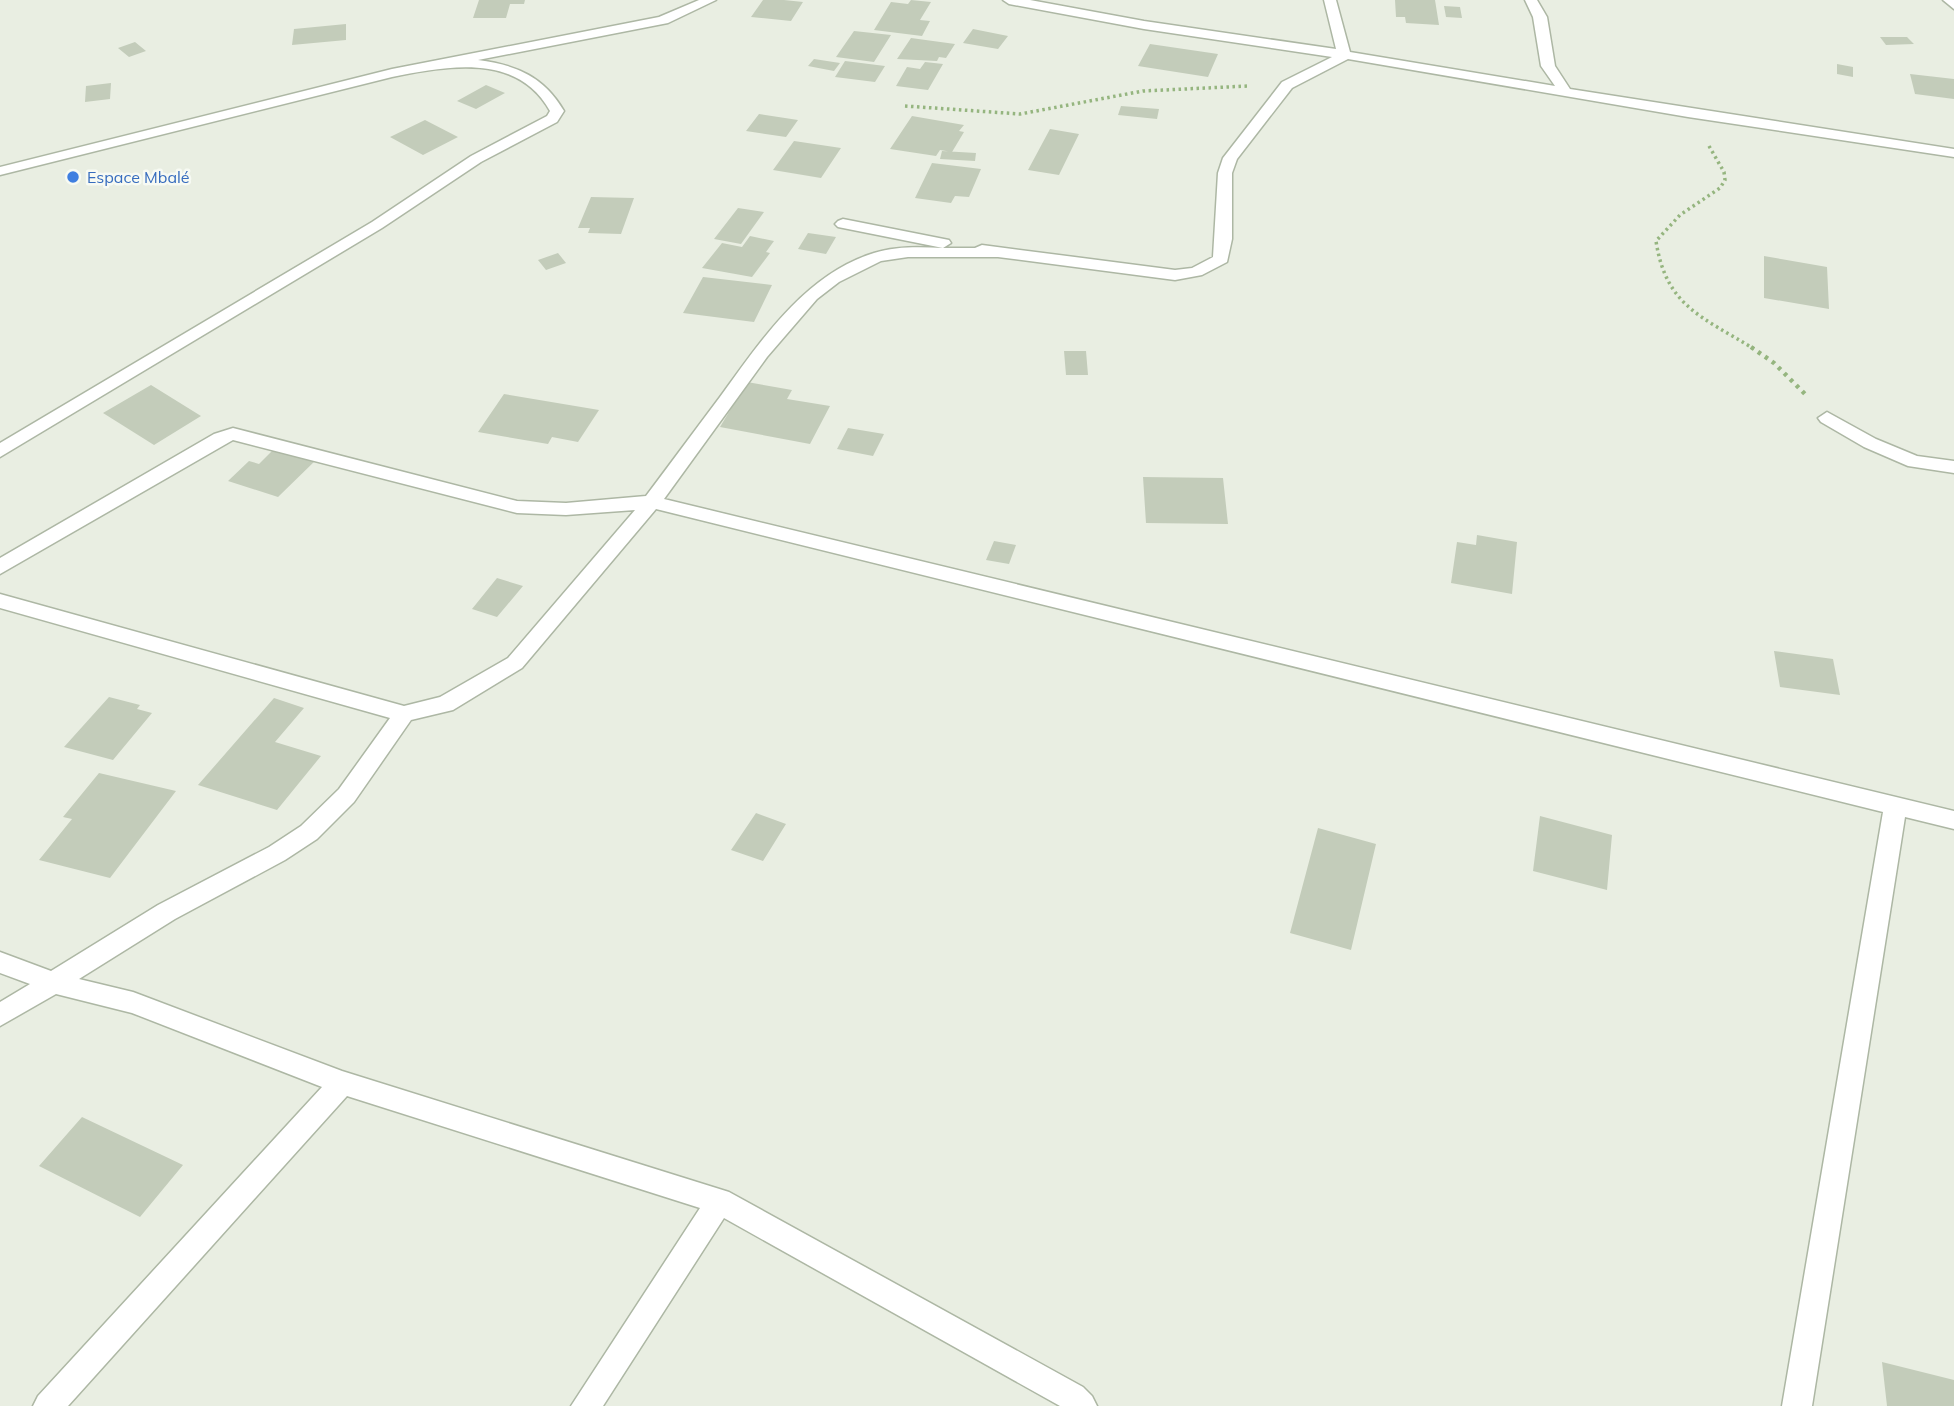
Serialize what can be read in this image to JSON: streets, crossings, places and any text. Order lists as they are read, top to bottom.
{
  "places": ["Espace Mbalé"]
}
